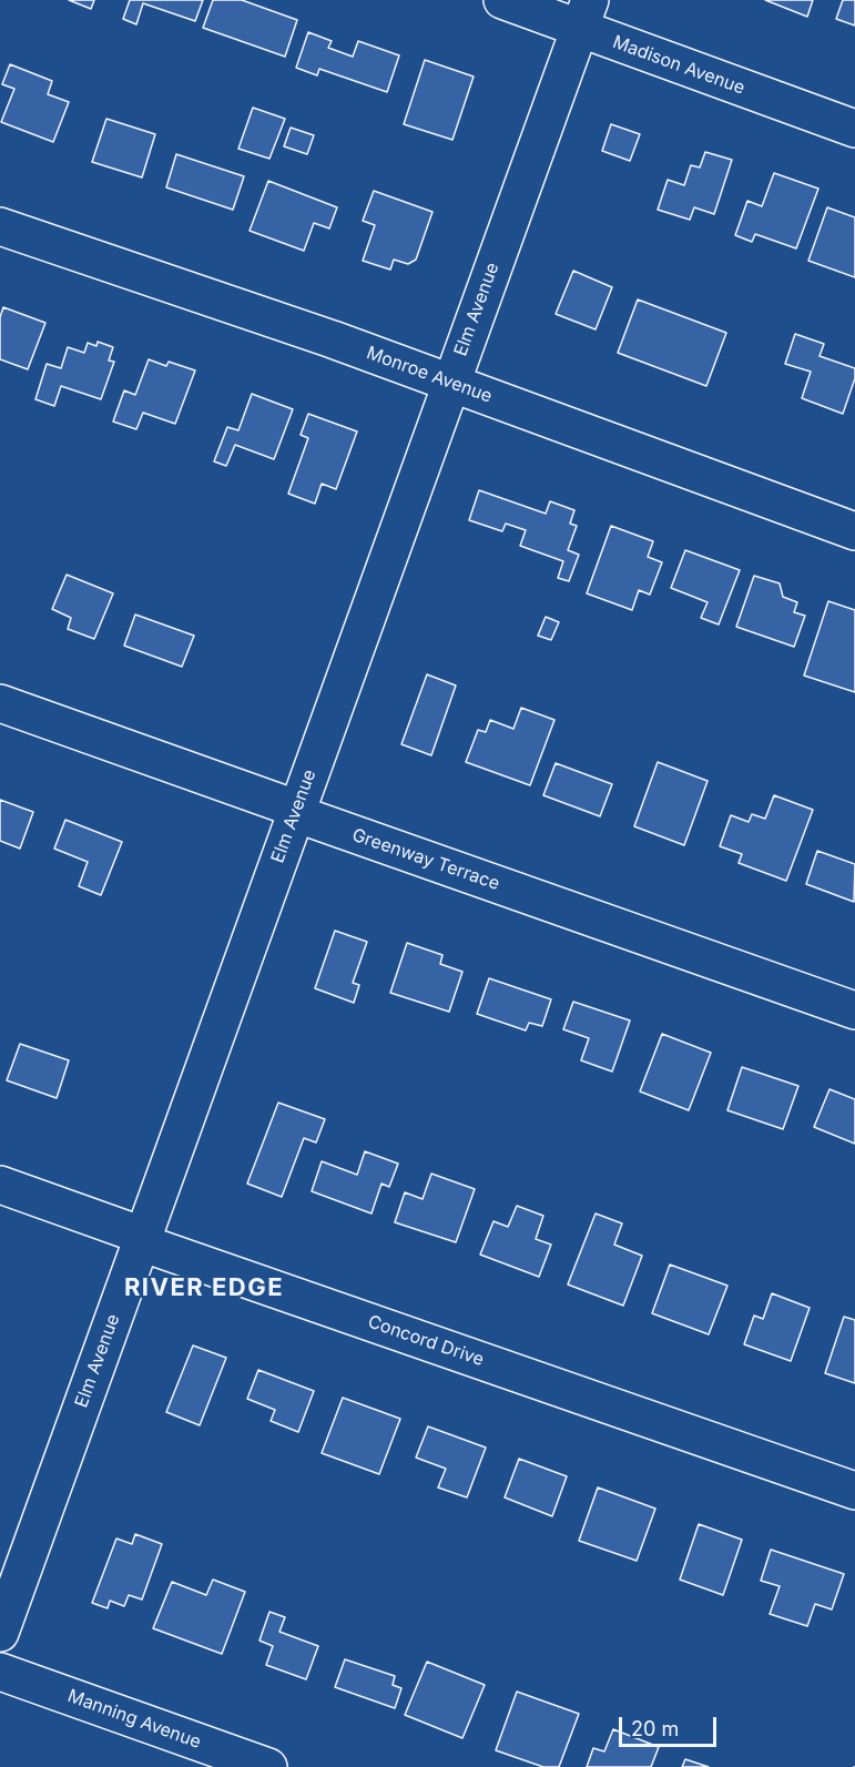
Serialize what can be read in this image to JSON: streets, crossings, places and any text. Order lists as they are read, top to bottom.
{
  "streets": {
    "street": [
      "Madison Avenue",
      "Elm Avenue",
      "Monroe Avenue",
      "Greenway Terrace",
      "Concord Drive",
      "Manning Avenue"
    ]
  },
  "crossings": [
    ["Madison Avenue", "Elm Avenue"],
    ["Elm Avenue", "Monroe Avenue"],
    ["Elm Avenue", "Greenway Terrace"],
    ["Elm Avenue", "Concord Drive"]
  ],
  "districts": ["RIVER EDGE"],
  "scale_bar": "20 m"
}
